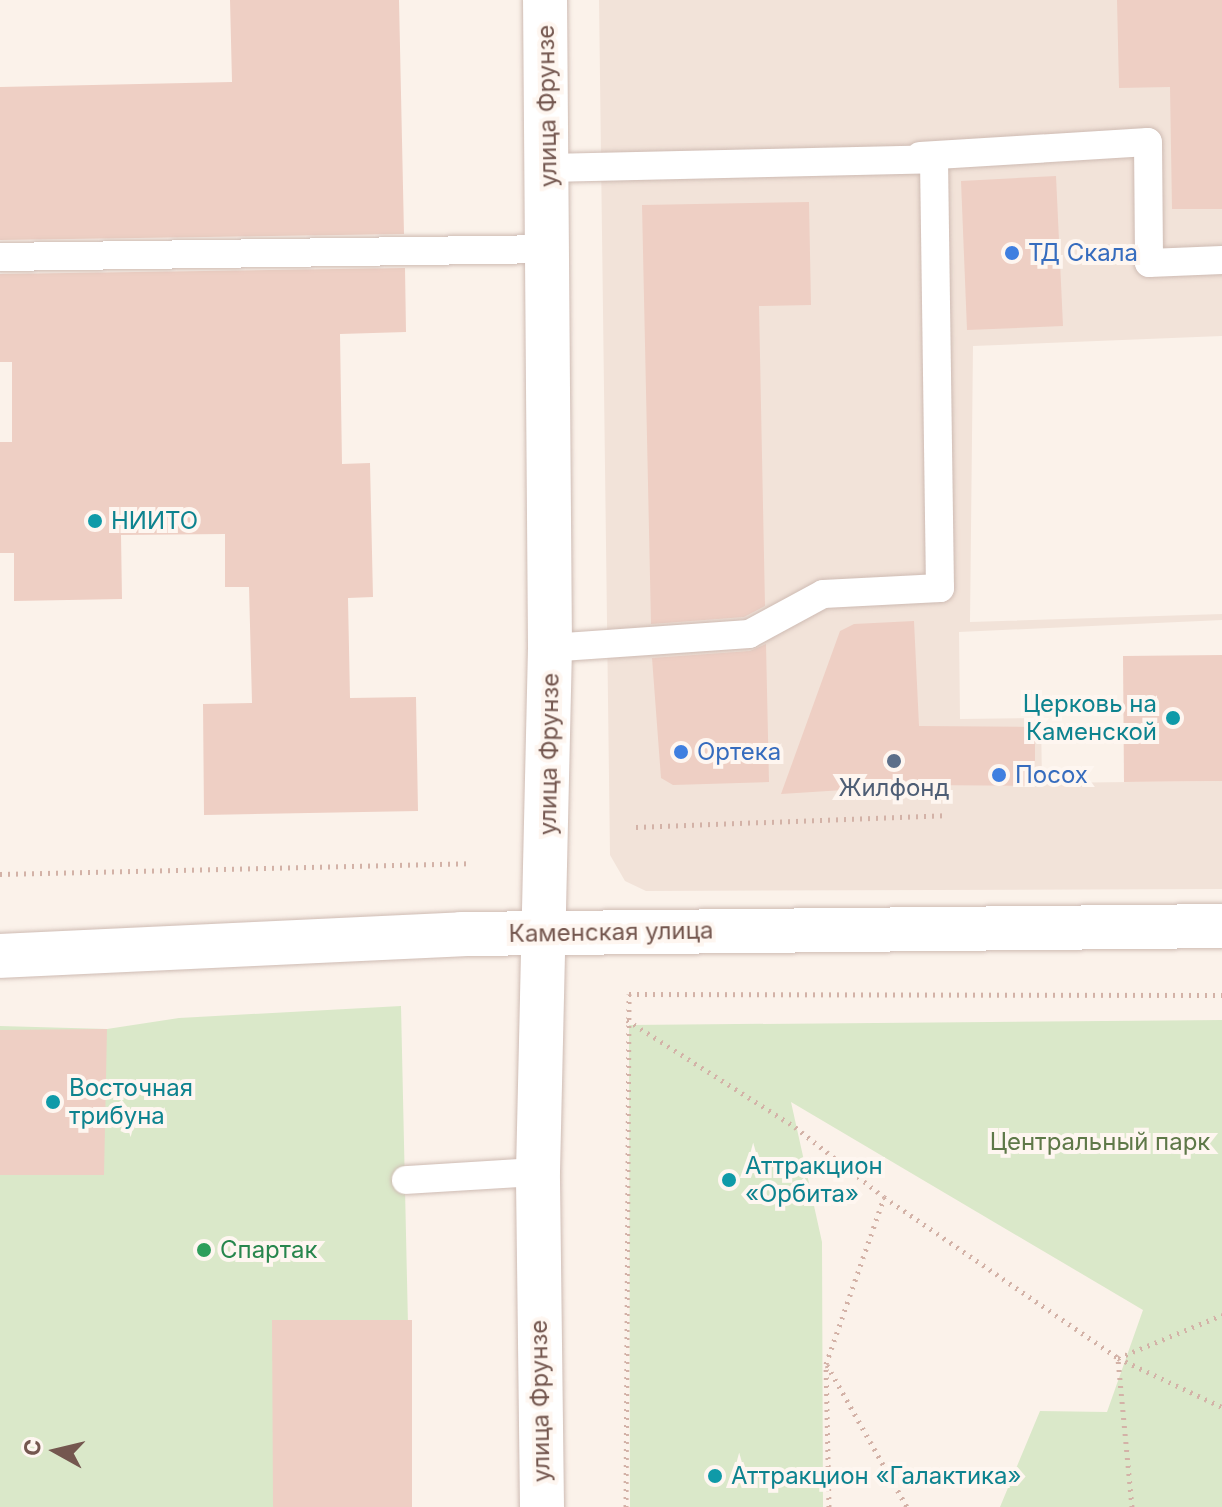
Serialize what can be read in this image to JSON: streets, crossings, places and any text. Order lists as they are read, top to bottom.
{
  "streets": {
    "main road": ["улица Фрунзе", "Каменская улица"]
  },
  "crossings": [
    ["улица Фрунзе", "Каменская улица"]
  ],
  "parks": ["Центральный парк"],
  "places": [
    "ТД Скала",
    "НИИТО",
    "Церковь на Каменской",
    "Ортека",
    "Жилфонд",
    "Посох",
    "Восточная трибуна",
    "Аттракцион «Орбита»",
    "Спартак",
    "Аттракцион «Галактика»"
  ],
  "north": "left"
}
